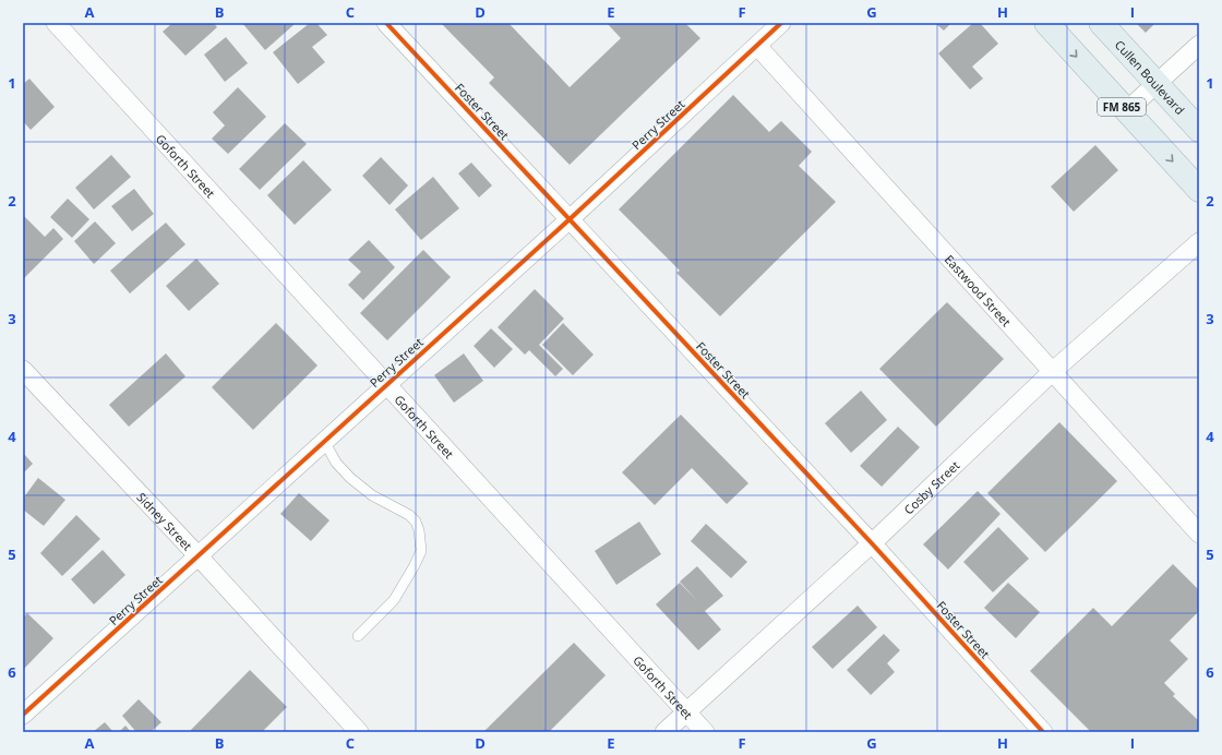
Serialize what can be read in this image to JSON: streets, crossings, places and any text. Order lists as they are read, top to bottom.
{
  "streets": {
    "main road": ["Cullen Boulevard", "FM 865"],
    "street": [
      "Foster Street",
      "Perry Street",
      "Goforth Street",
      "Eastwood Street",
      "Cosby Street",
      "Sidney Street"
    ]
  },
  "crossings": [
    ["Foster Street", "Perry Street"],
    ["Foster Street", "Cosby Street"],
    ["Perry Street", "Goforth Street"],
    ["Perry Street", "Eastwood Street"],
    ["Perry Street", "Sidney Street"],
    ["Goforth Street", "Cosby Street"],
    ["Eastwood Street", "Cosby Street"]
  ],
  "grid": {
    "columns": [
      "A",
      "B",
      "C",
      "D",
      "E",
      "F",
      "G",
      "H",
      "I"
    ],
    "rows": [
      "1",
      "2",
      "3",
      "4",
      "5",
      "6"
    ]
  }
}
